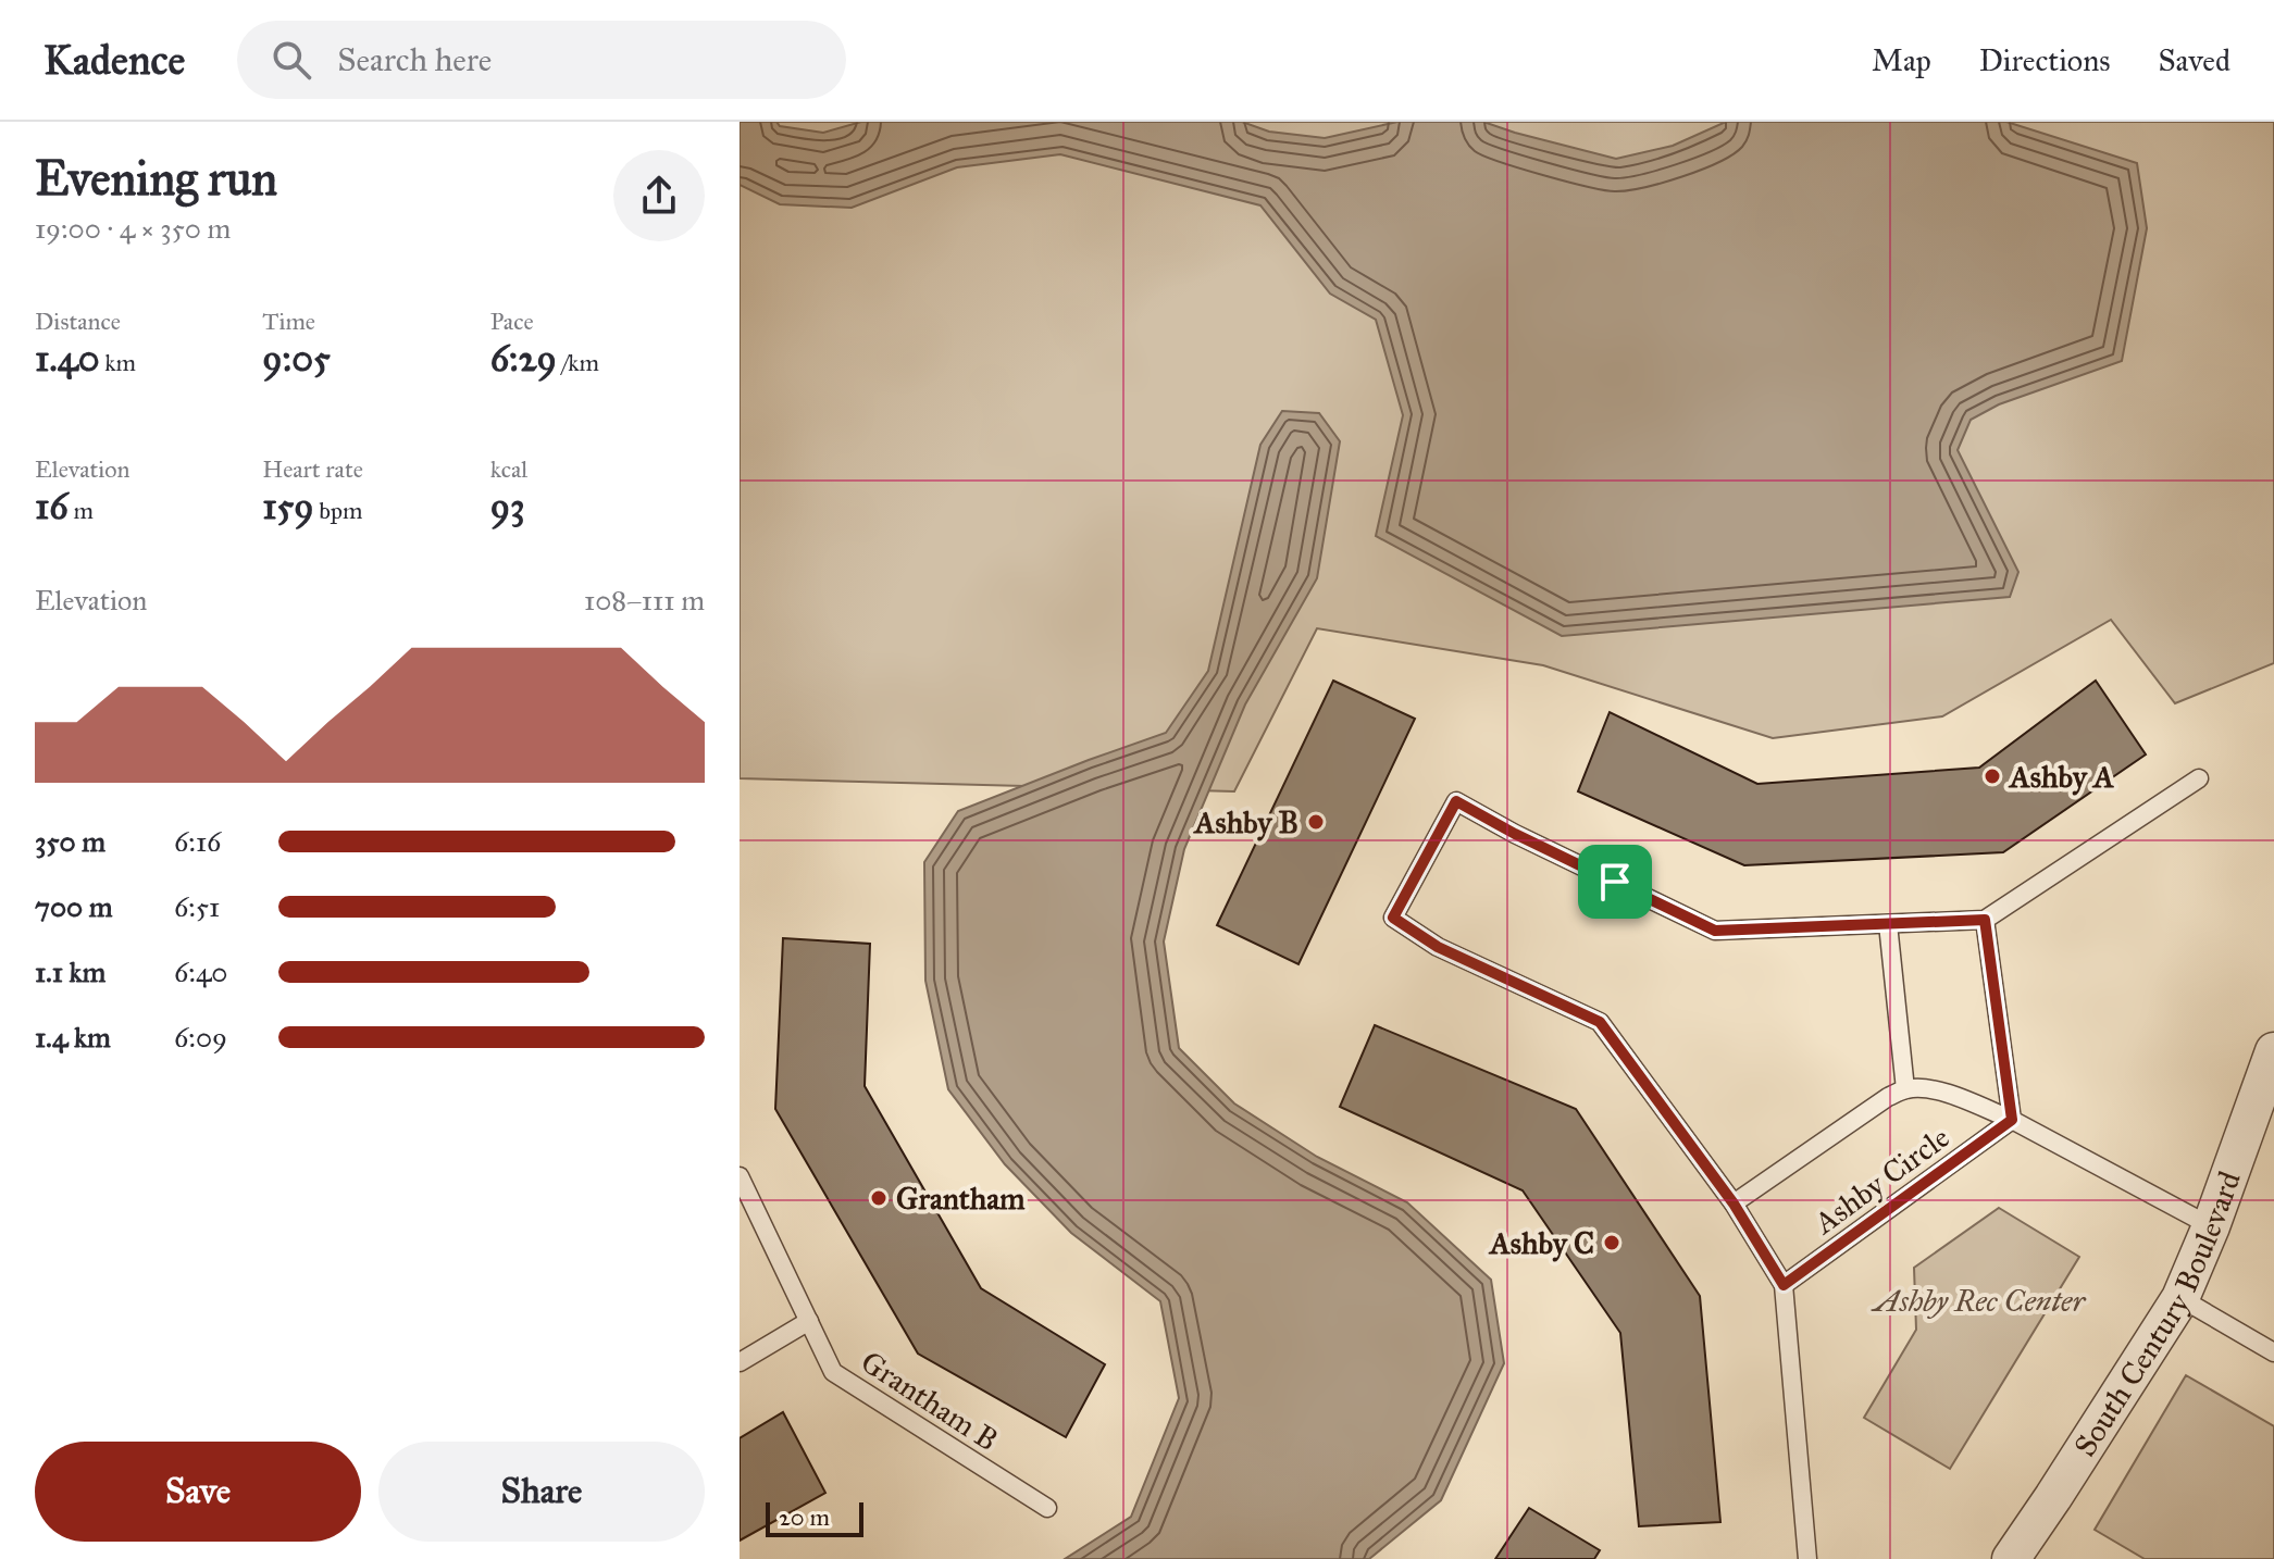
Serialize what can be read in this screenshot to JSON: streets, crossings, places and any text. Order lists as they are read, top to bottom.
{
  "streets": {
    "street": ["South Century Boulevard"],
    "lane": ["Ashby Circle", "Grantham B"]
  },
  "parks": ["Ashby Rec Center"],
  "places": [
    "Ashby A",
    "Ashby B",
    "Grantham",
    "Ashby C"
  ],
  "scale_bar": "20 m",
  "page": {
    "header": "Kadence",
    "search": "Search here",
    "nav": ["Map", "Directions", "Saved"],
    "heading": ["Evening run", "19:00 · 4 × 350 m"],
    "stats": [
      ["Distance", "1.40 km"],
      ["Time", "9:05"],
      ["Pace", "6:29 /km"],
      ["Elevation", "16 m"],
      ["Heart rate", "159 bpm"],
      ["kcal", "93"]
    ],
    "chart": ["Elevation", "108–111 m"],
    "list": [
      {
        "name": "350 m",
        "note": "6:16"
      },
      {
        "name": "700 m",
        "note": "6:51"
      },
      {
        "name": "1.1 km",
        "note": "6:40"
      },
      {
        "name": "1.4 km",
        "note": "6:09"
      }
    ],
    "buttons": ["Save", "Share"],
    "scale": "20 m"
  }
}
